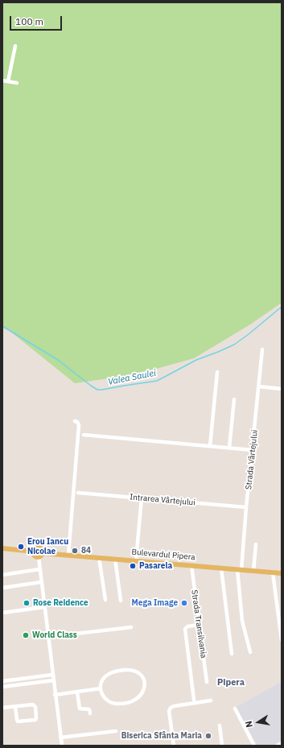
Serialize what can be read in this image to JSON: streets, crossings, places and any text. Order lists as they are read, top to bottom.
{
  "streets": {
    "main road": ["Bulevardul Pipera"],
    "street": ["Strada Vârtejului", "Intrarea Vârtejului", "Strada Transilvania"]
  },
  "crossings": [
    ["Strada Vârtejului", "Intrarea Vârtejului"],
    ["Strada Vârtejului", "Bulevardul Pipera"],
    ["Bulevardul Pipera", "Strada Transilvania"]
  ],
  "districts": ["Pipera"],
  "water": ["Valea Saulei"],
  "places": [
    "Erou Iancu Nicolae",
    "84",
    "Pasarela",
    "Rose Reidence",
    "Mega Image",
    "World Class",
    "Biserica Sfânta Maria"
  ],
  "scale_bar": "100 m",
  "north": "left"
}
